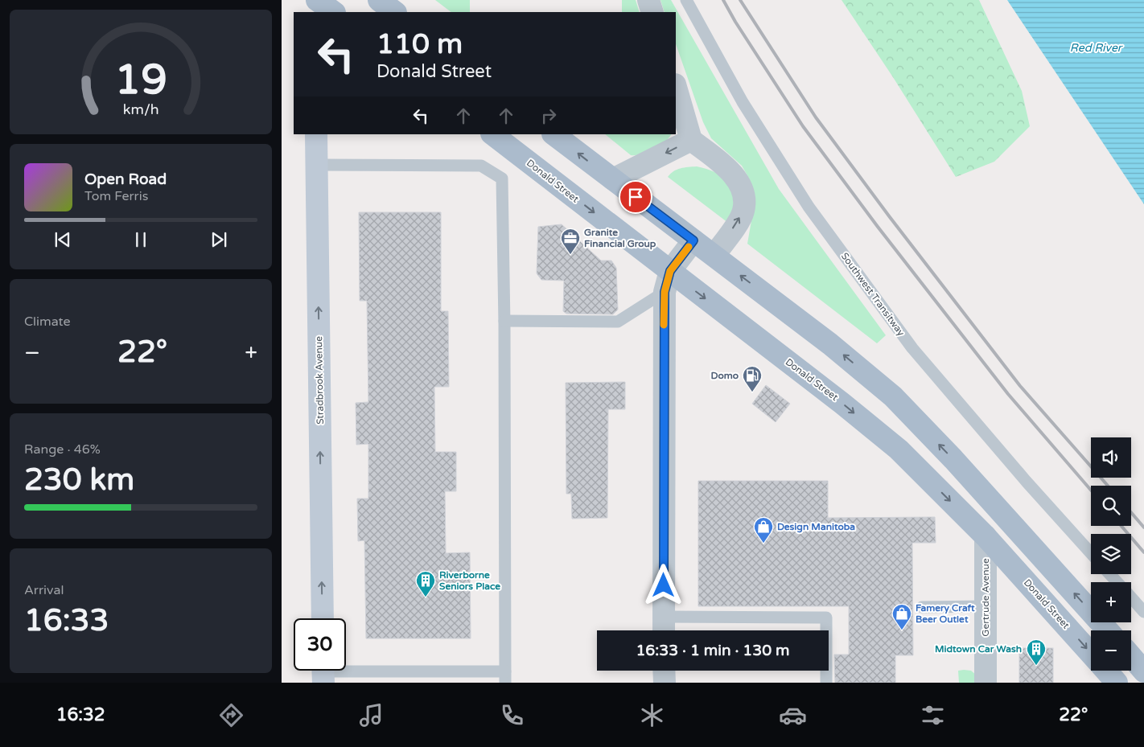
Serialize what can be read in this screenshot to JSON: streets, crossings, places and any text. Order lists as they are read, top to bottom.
{
  "streets": {
    "main road": ["Donald Street"],
    "street": ["Stradbrook Avenue", "Gertrude Avenue"],
    "lane": ["Southwest Transitway"]
  },
  "crossings": [
    ["Donald Street", "Gertrude Avenue"]
  ],
  "one_way": ["Stradbrook Avenue"],
  "water": ["Red River"],
  "places": {
    "office": ["Granite Financial Group"],
    "fuel station": ["Domo"],
    "shop": ["Design Manitoba", "Famery Craft Beer Outlet"],
    "building": ["Riverborne Seniors Place", "Midtown Car Wash"]
  },
  "page": {
    "turn": ["110 m", "Donald Street"],
    "song": ["Open Road", "Tom Ferris"],
    "tile": [
      "Climate",
      ["Range · 46%", "230 km"],
      ["Arrival", "16:33"]
    ],
    "heat": ["−", "22°", "+"],
    "map_buttons": ["+", "−"],
    "limit": "30",
    "trip": "16:33 · 1 min · 130 m",
    "tabs": ["16:32", "22°"],
    "gauge": ["19", "km/h"]
  }
}
